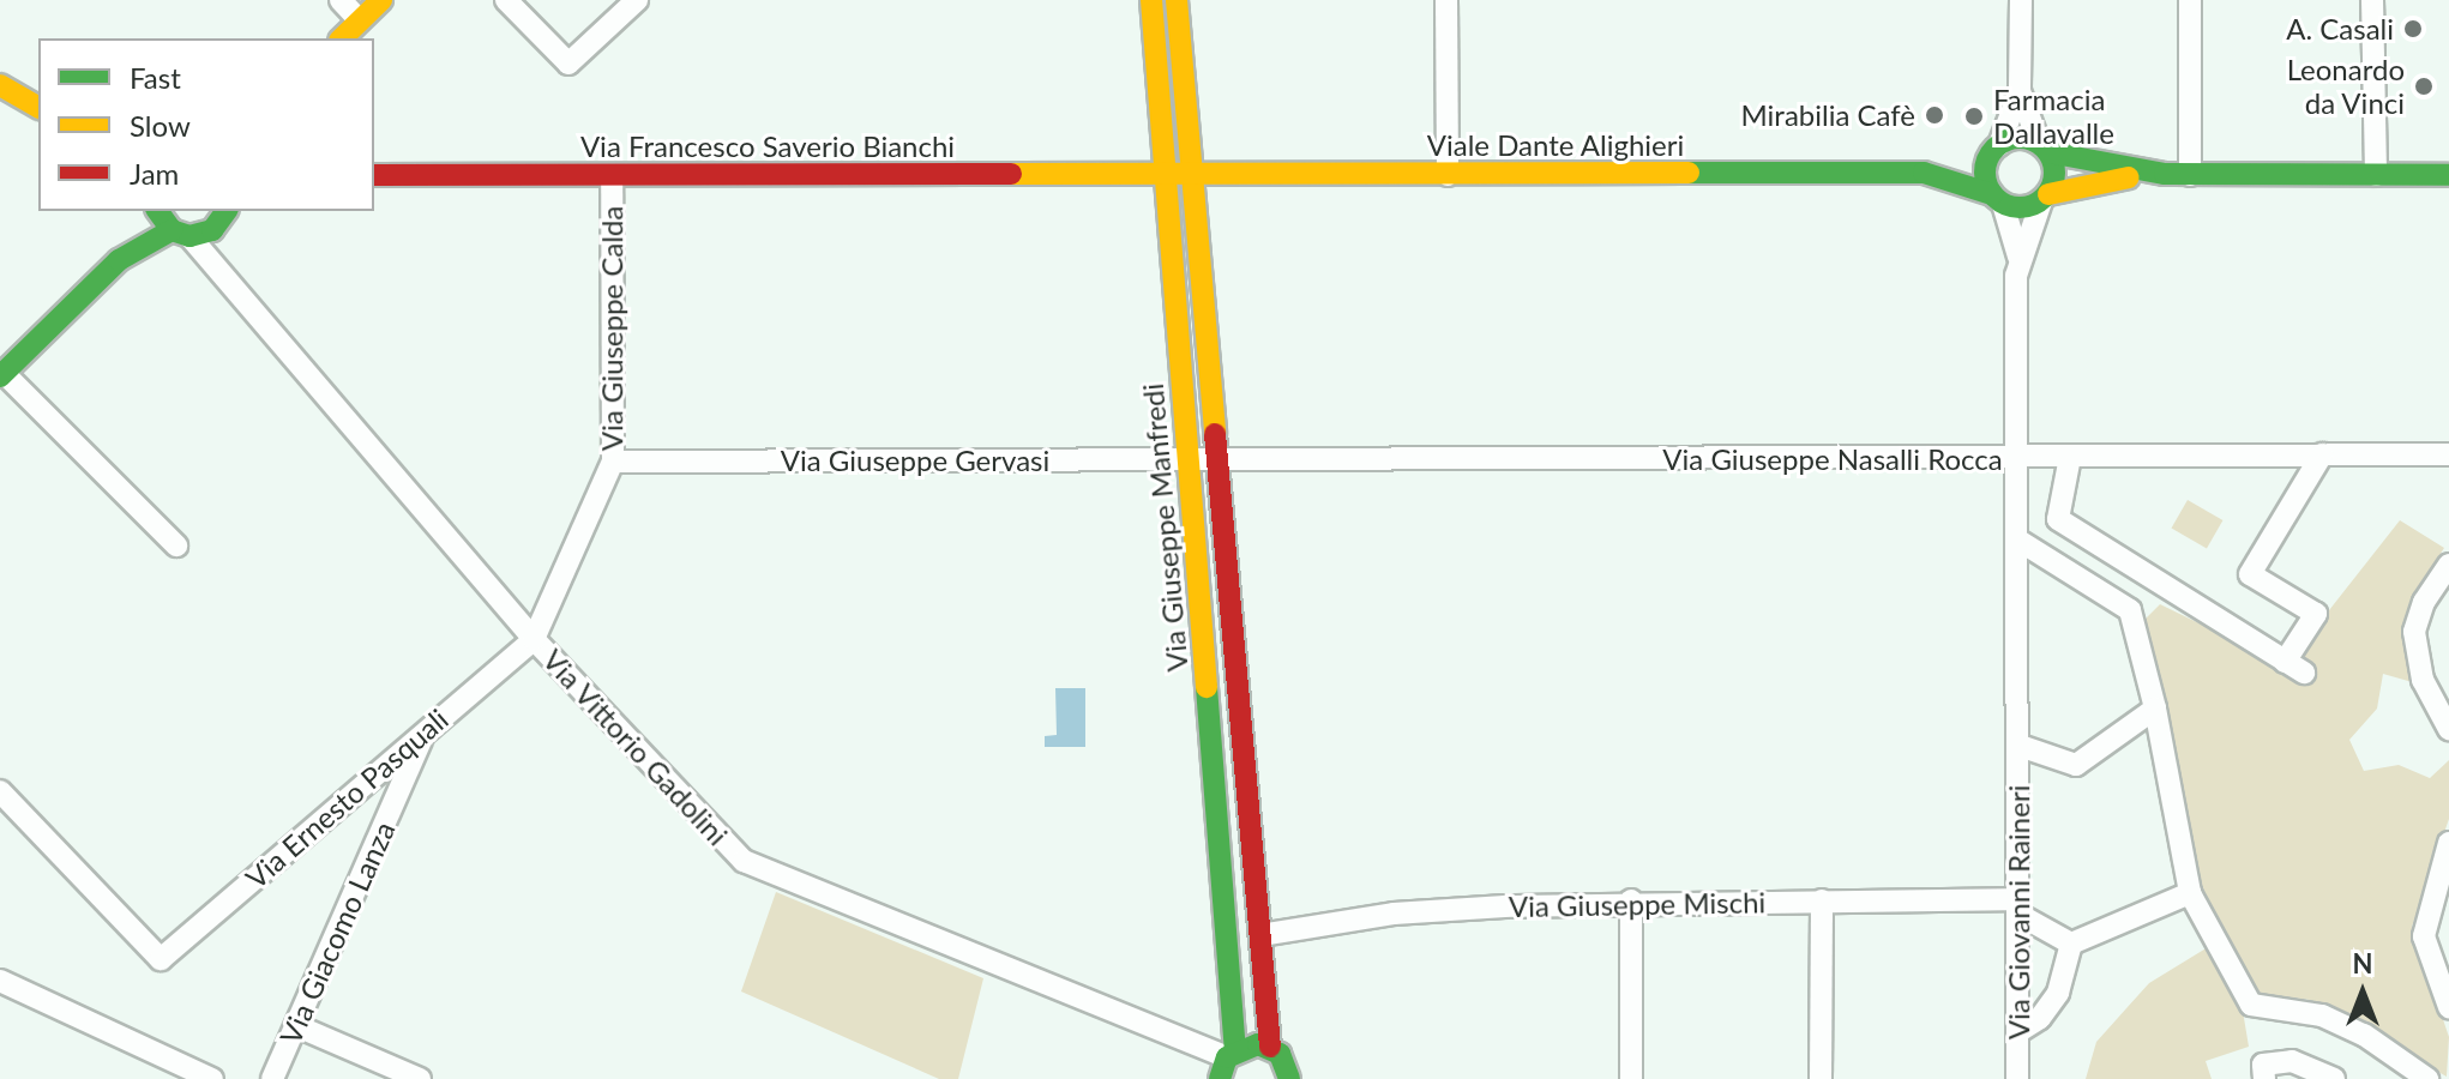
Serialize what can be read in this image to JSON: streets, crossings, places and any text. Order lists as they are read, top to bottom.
{
  "streets": {
    "main road": ["Viale Dante Alighieri", "Via Francesco Saverio Bianchi", "Via Giuseppe Manfredi"],
    "street": [
      "Via Giuseppe Calda",
      "Via Giuseppe Nasalli Rocca",
      "Via Giuseppe Gervasi",
      "Via Vittorio Gadolini",
      "Via Ernesto Pasquali",
      "Via Giuseppe Mischi",
      "Via Giovanni Raineri",
      "Via Giacomo Lanza"
    ]
  },
  "crossings": [
    ["Viale Dante Alighieri", "Via Francesco Saverio Bianchi"],
    ["Viale Dante Alighieri", "Via Giuseppe Manfredi"],
    ["Via Francesco Saverio Bianchi", "Via Giuseppe Calda"],
    ["Via Francesco Saverio Bianchi", "Via Giuseppe Manfredi"],
    ["Via Giuseppe Calda", "Via Giuseppe Gervasi"],
    ["Via Giuseppe Calda", "Via Vittorio Gadolini"],
    ["Via Giuseppe Calda", "Via Ernesto Pasquali"],
    ["Via Giuseppe Nasalli Rocca", "Via Giuseppe Gervasi"],
    ["Via Giuseppe Nasalli Rocca", "Via Giuseppe Manfredi"],
    ["Via Giuseppe Nasalli Rocca", "Via Giovanni Raineri"],
    ["Via Giuseppe Gervasi", "Via Giuseppe Manfredi"],
    ["Via Giuseppe Manfredi", "Via Vittorio Gadolini"],
    ["Via Giuseppe Manfredi", "Via Giuseppe Mischi"],
    ["Via Vittorio Gadolini", "Via Ernesto Pasquali"],
    ["Via Ernesto Pasquali", "Via Giacomo Lanza"],
    ["Via Giuseppe Mischi", "Via Giovanni Raineri"]
  ],
  "places": [
    "A. Casali",
    "Leonardo da Vinci",
    "Mirabilia Cafè",
    "Farmacia Dallavalle"
  ],
  "legend": ["Fast", "Slow", "Jam"],
  "north": "top"
}
